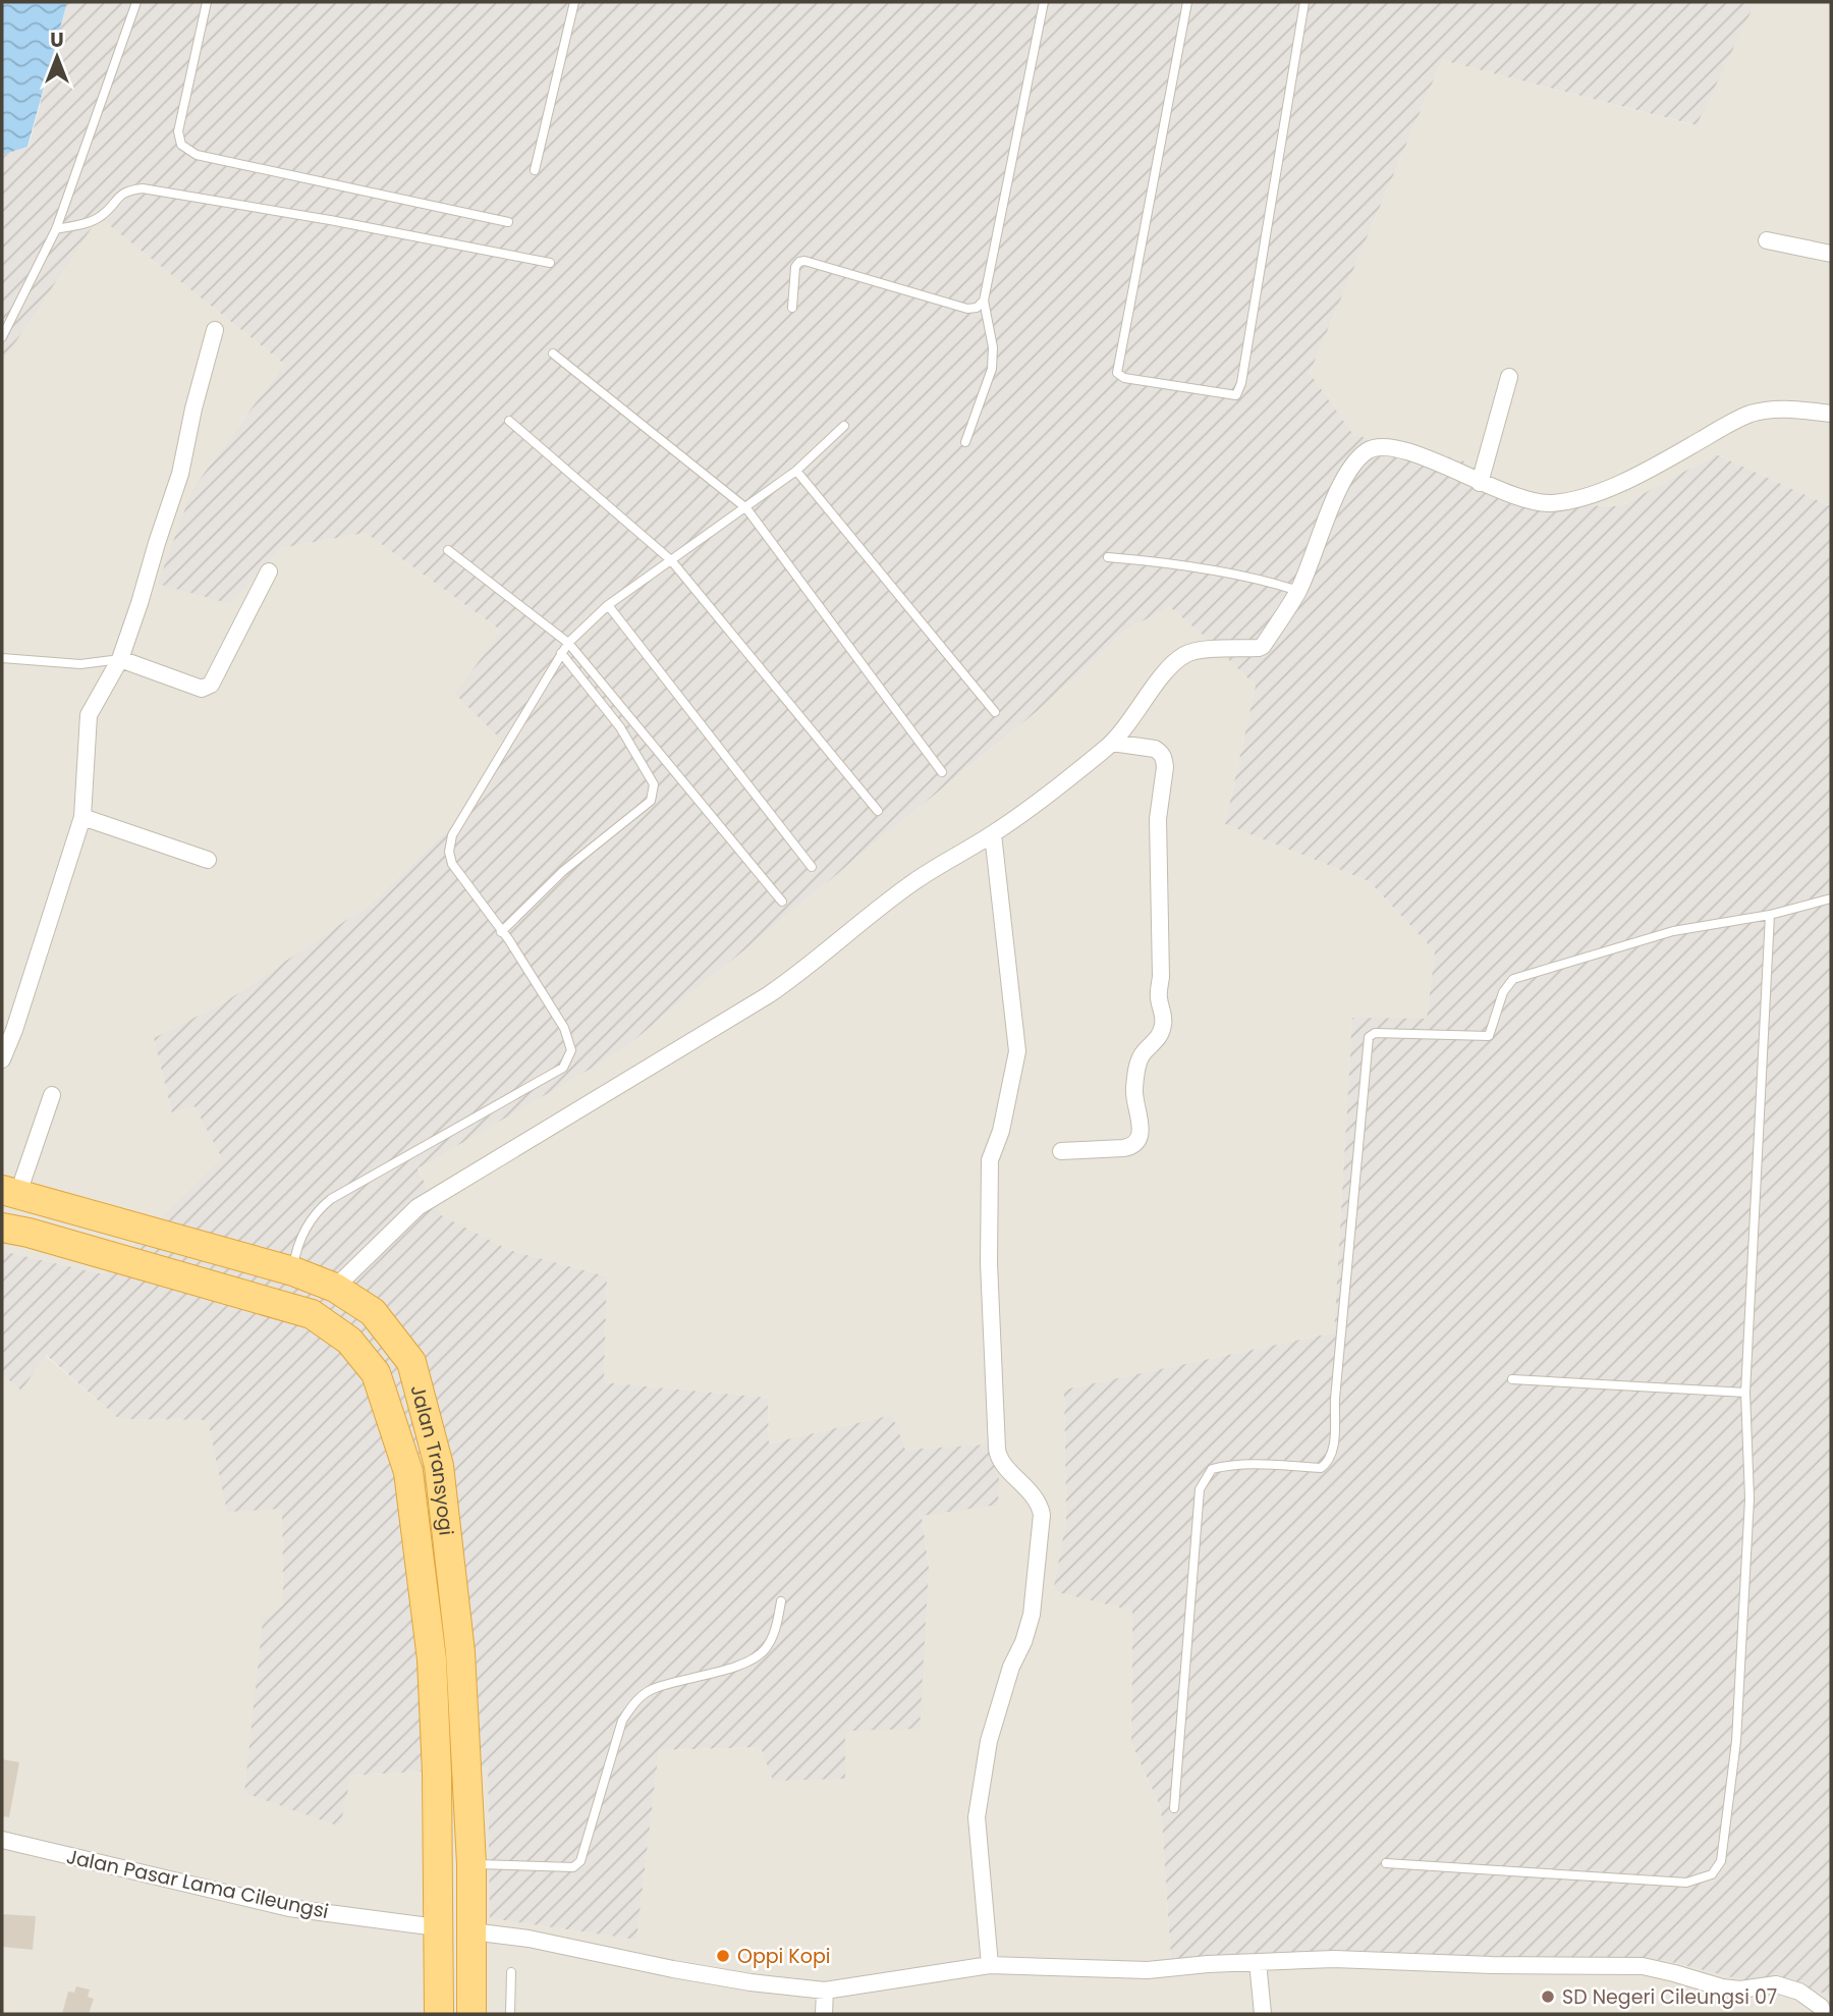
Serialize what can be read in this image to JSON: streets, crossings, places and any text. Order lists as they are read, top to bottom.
{
  "streets": {
    "highway": ["Jalan Transyogi"],
    "street": ["Jalan Pasar Lama Cileungsi"]
  },
  "crossings": [
    ["Jalan Transyogi", "Jalan Pasar Lama Cileungsi"]
  ],
  "places": ["Oppi Kopi", "SD Negeri Cileungsi 07"],
  "north": "top"
}
